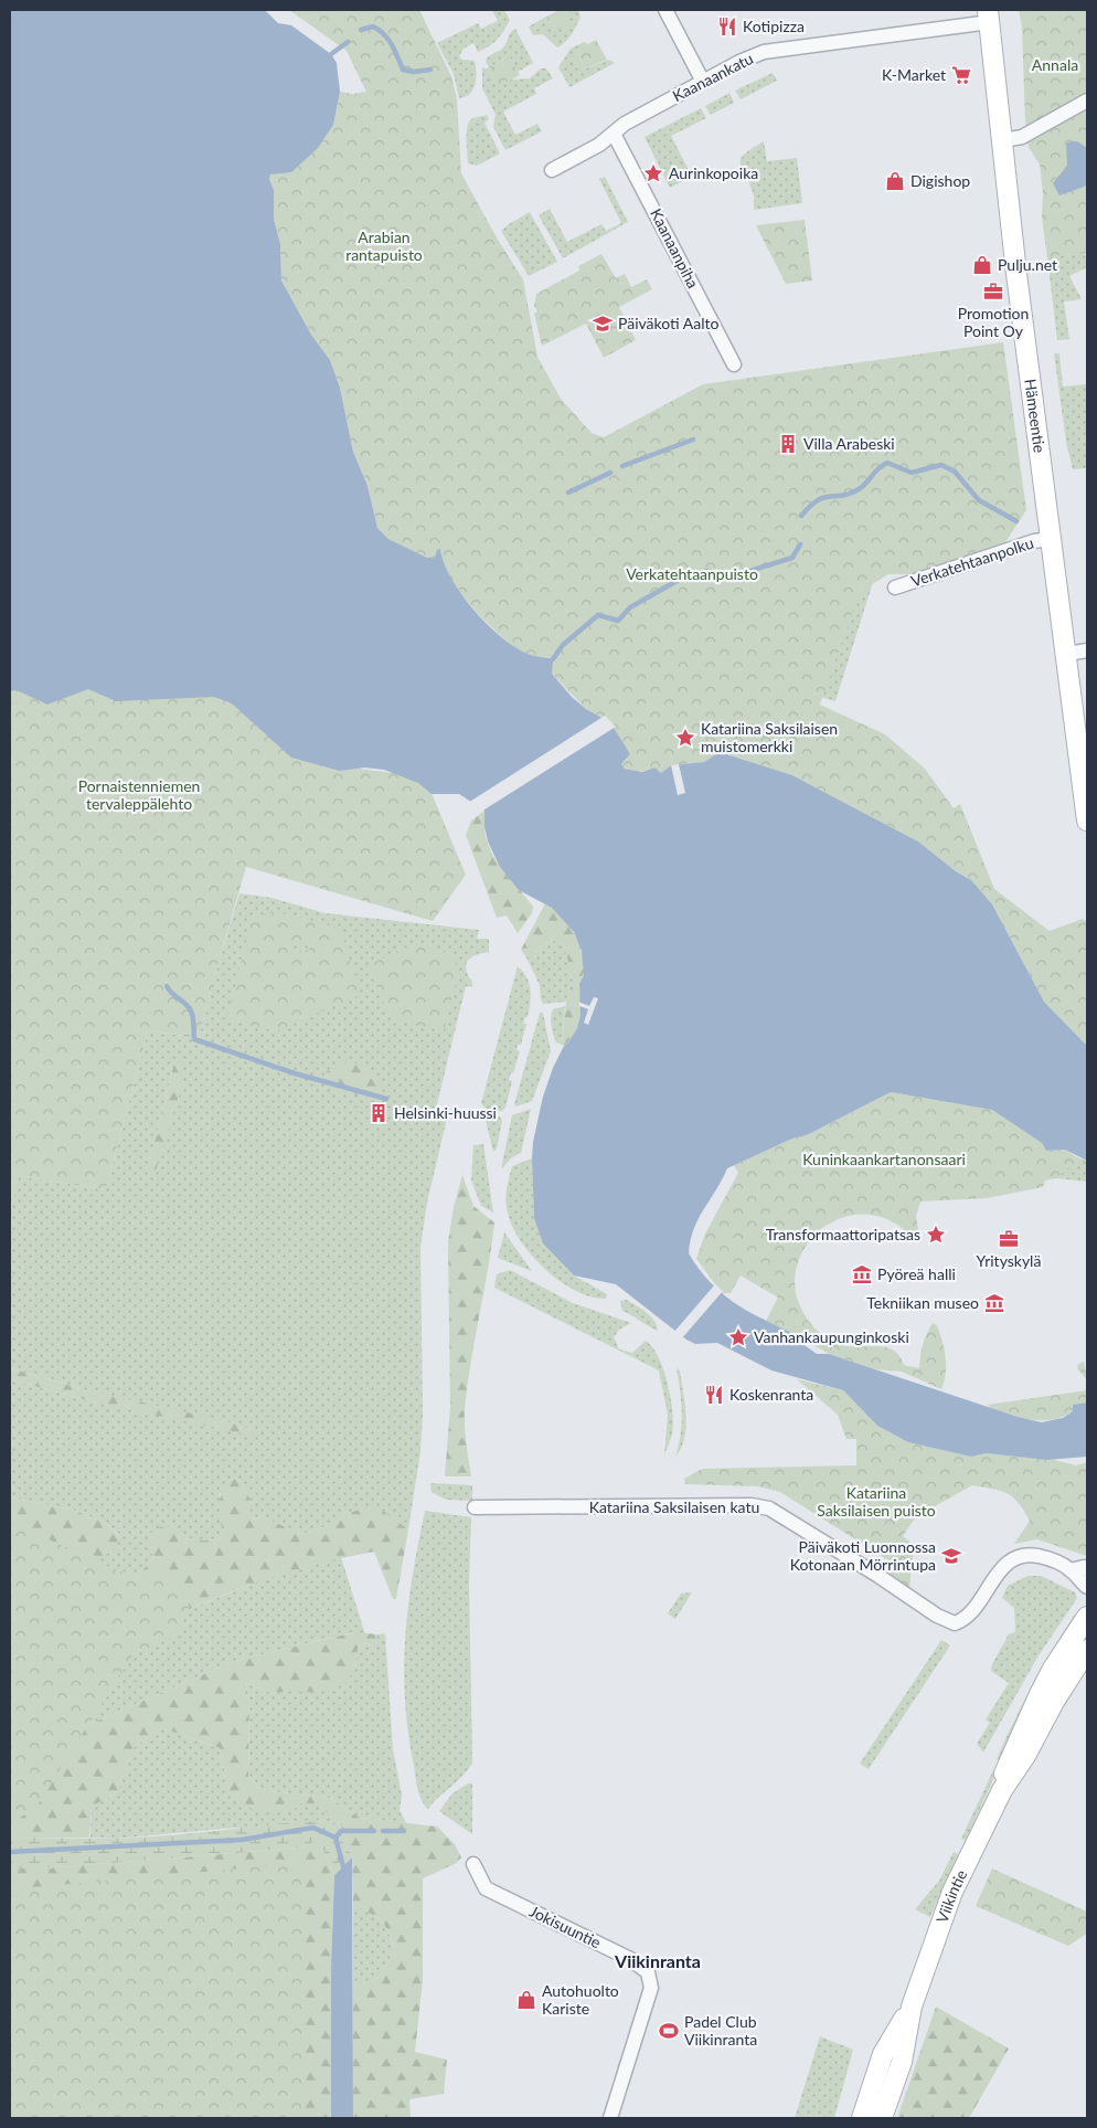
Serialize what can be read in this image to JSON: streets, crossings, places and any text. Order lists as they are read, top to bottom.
{
  "streets": {
    "main road": ["Hämeentie", "Viikintie"],
    "street": [
      "Kaanaankatu",
      "Kaanaanpiha",
      "Verkatehtaanpolku",
      "Katariina Saksilaisen katu",
      "Jokisuuntie"
    ]
  },
  "crossings": [
    ["Kaanaankatu", "Kaanaanpiha"],
    ["Kaanaankatu", "Hämeentie"],
    ["Hämeentie", "Verkatehtaanpolku"]
  ],
  "districts": ["Viikinranta"],
  "parks": [
    "Annala",
    "Arabian rantapuisto",
    "Verkatehtaanpuisto",
    "Pornaistenniemen tervaleppälehto",
    "Kuninkaankartanonsaari",
    "Katariina Saksilaisen puisto"
  ],
  "places": {
    "restaurant": ["Kotipizza", "Koskenranta"],
    "supermarket": ["K-Market"],
    "place": [
      "Aurinkopoika",
      "Katariina Saksilaisen muistomerkki",
      "Transformaattoripatsas",
      "Vanhankaupunginkoski"
    ],
    "shop": ["Digishop", "Pulju.net", "Autohuolto Kariste"],
    "office": ["Promotion Point Oy", "Yrityskylä"],
    "school or university": ["Päiväkoti Aalto", "Päiväkoti Luonnossa Kotonaan Mörrintupa"],
    "building": ["Villa Arabeski", "Helsinki-huussi"],
    "museum": ["Pyöreä halli", "Tekniikan museo"],
    "sports": ["Padel Club Viikinranta"]
  }
}
